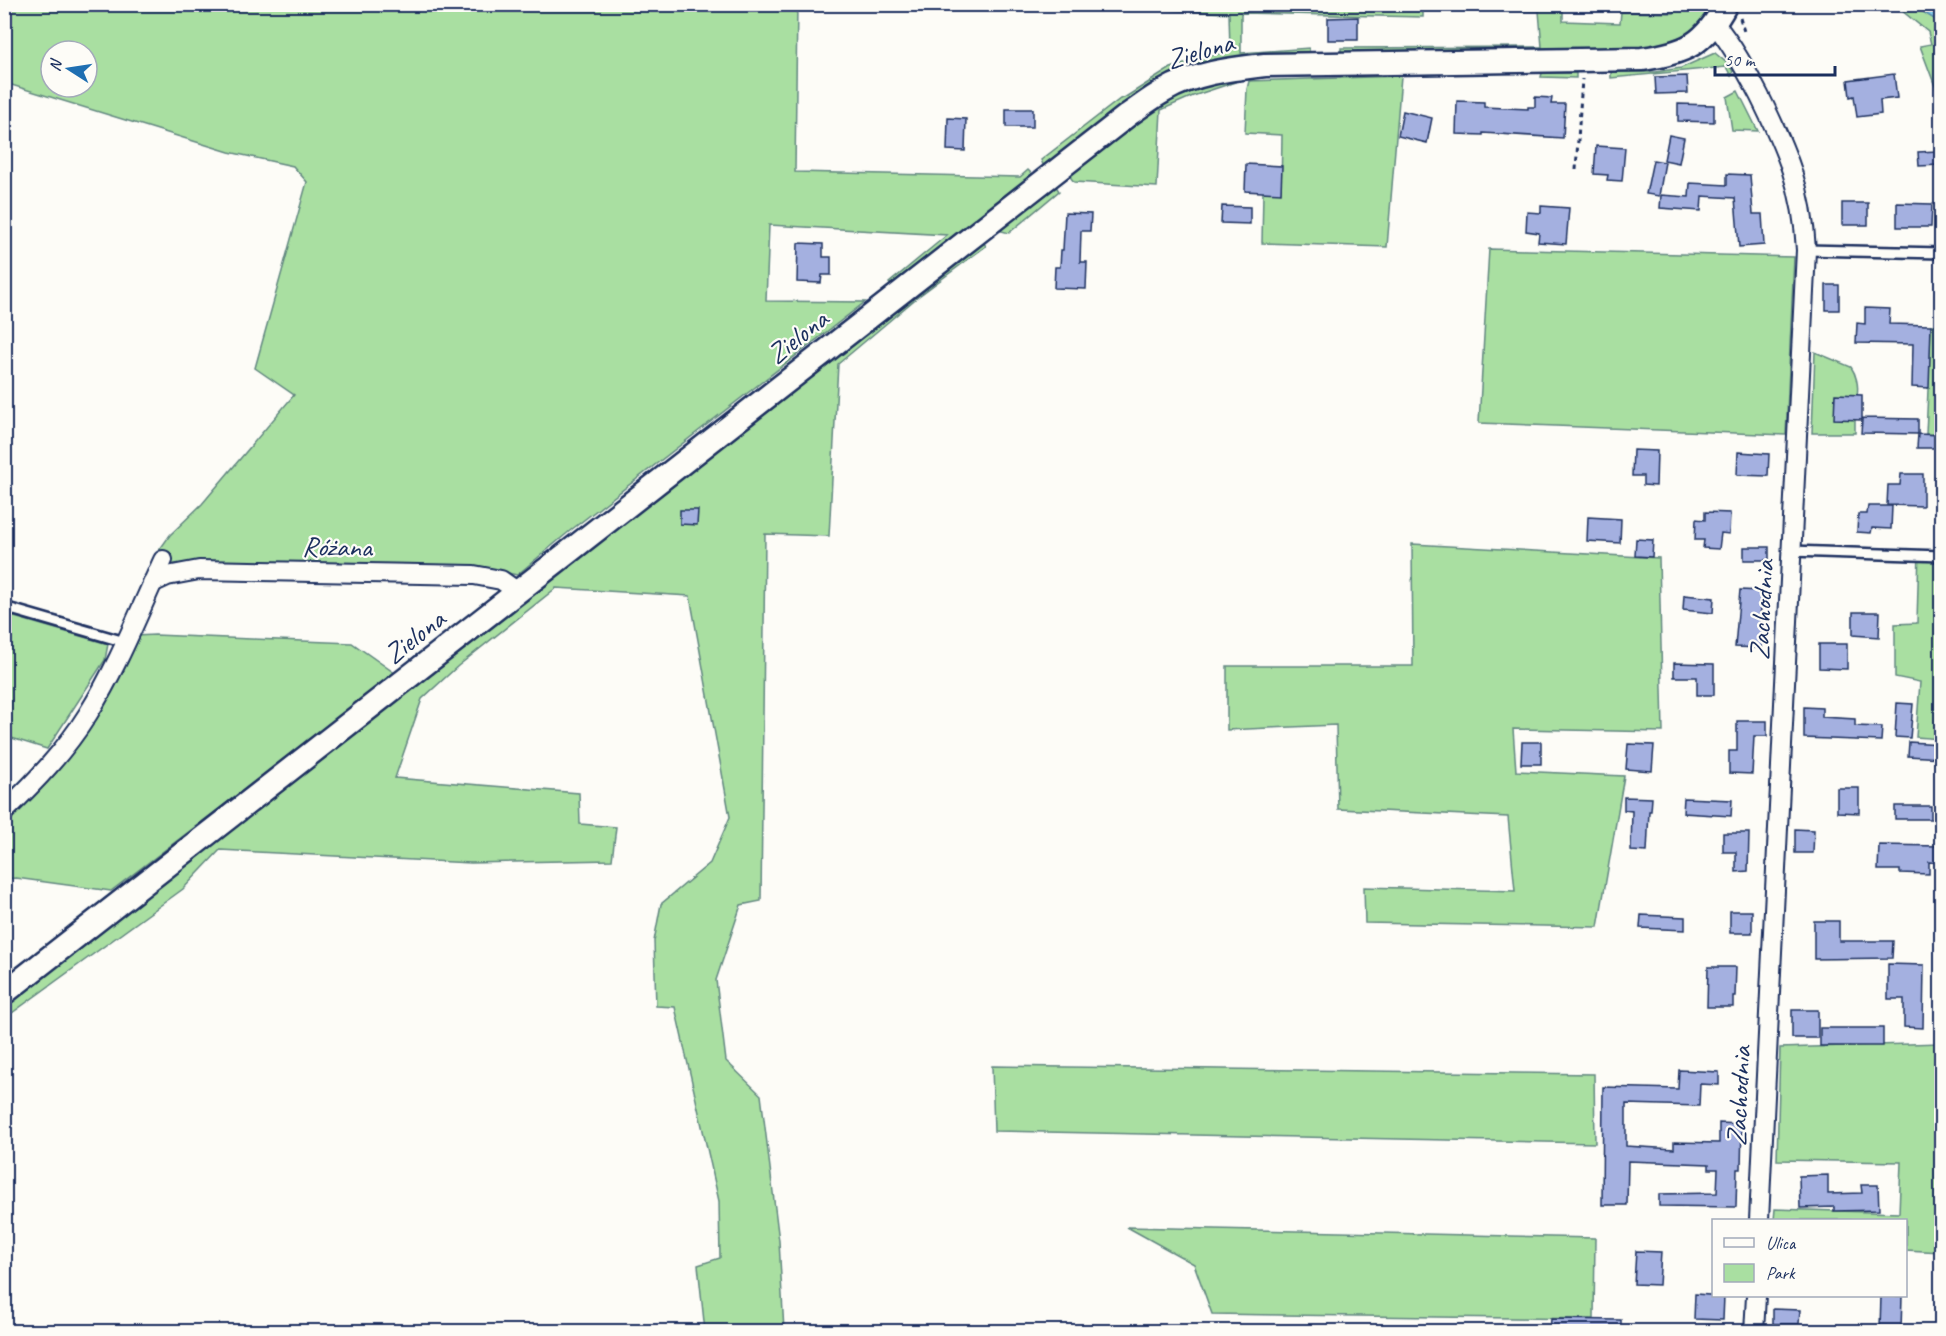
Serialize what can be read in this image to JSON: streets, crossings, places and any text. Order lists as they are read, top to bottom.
{
  "streets": {
    "street": ["Zielona", "Różana", "Zachodnia"]
  },
  "crossings": [
    ["Zielona", "Różana"],
    ["Zielona", "Zachodnia"]
  ],
  "legend": ["Ulica", "Park"],
  "scale_bar": "50 m",
  "north": "left"
}
